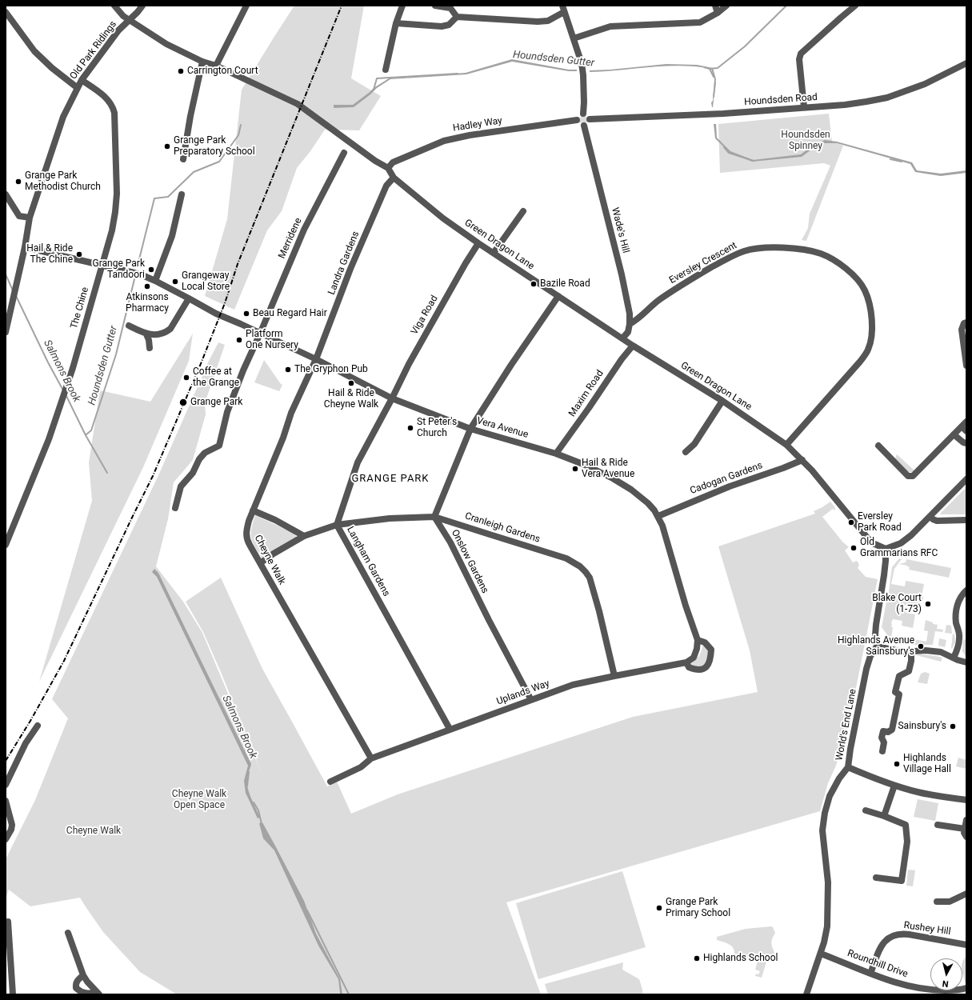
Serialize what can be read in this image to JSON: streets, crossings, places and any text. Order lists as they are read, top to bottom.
{
  "streets": {
    "street": [
      "Old Park Ridings",
      "Houndsden Road",
      "Hadley Way",
      "Wade's Hill",
      "Merridene",
      "Green Dragon Lane",
      "Landra Gardens",
      "Eversley Crescent",
      "The Chine",
      "Viga Road",
      "Maxim Road",
      "Vera Avenue",
      "Cadogan Gardens",
      "Cranleigh Gardens",
      "Cheyne Walk",
      "Langham Gardens",
      "Onslow Gardens",
      "Uplands Way",
      "World's End Lane",
      "Rushey Hill",
      "Roundhill Drive"
    ]
  },
  "crossings": [
    ["Old Park Ridings", "Green Dragon Lane"],
    ["Old Park Ridings", "The Chine"],
    ["Old Park Ridings", "Vera Avenue"],
    ["Houndsden Road", "Hadley Way"],
    ["Houndsden Road", "Wade's Hill"],
    ["Hadley Way", "Wade's Hill"],
    ["Hadley Way", "Green Dragon Lane"],
    ["Wade's Hill", "Eversley Crescent"],
    ["Merridene", "Vera Avenue"],
    ["Green Dragon Lane", "Landra Gardens"],
    ["Green Dragon Lane", "Eversley Crescent"],
    ["Green Dragon Lane", "Viga Road"],
    ["Green Dragon Lane", "Maxim Road"],
    ["Green Dragon Lane", "Cadogan Gardens"],
    ["Landra Gardens", "Vera Avenue"],
    ["Landra Gardens", "Cheyne Walk"],
    ["The Chine", "Vera Avenue"],
    ["Viga Road", "Vera Avenue"],
    ["Viga Road", "Langham Gardens"],
    ["Maxim Road", "Vera Avenue"],
    ["Vera Avenue", "Cadogan Gardens"],
    ["Vera Avenue", "Cheyne Walk"],
    ["Vera Avenue", "Langham Gardens"],
    ["Cranleigh Gardens", "Cheyne Walk"],
    ["Cranleigh Gardens", "Langham Gardens"],
    ["Cranleigh Gardens", "Onslow Gardens"],
    ["Cranleigh Gardens", "Uplands Way"],
    ["Cheyne Walk", "Uplands Way"],
    ["Langham Gardens", "Uplands Way"],
    ["Onslow Gardens", "Uplands Way"],
    ["World's End Lane", "Roundhill Drive"],
    ["Rushey Hill", "Roundhill Drive"]
  ],
  "districts": ["GRANGE PARK"],
  "water": ["Houndsden Gutter", "Salmons Brook"],
  "parks": ["Houndsden Spinney", "Cheyne Walk Open Space", "Cheyne Walk"],
  "places": [
    "Carrington Court",
    "Grange Park Preparatory School",
    "Grange Park Methodist Church",
    "Hail & Ride The Chine",
    "Grange Park Tandoori",
    "Grangeway Local Store",
    "Bazile Road",
    "Atkinsons Pharmacy",
    "Beau Regard Hair",
    "Platform One Nursery",
    "The Gryphon Pub",
    "Coffee at the Grange",
    "Hail & Ride Cheyne Walk",
    "Grange Park",
    "St Peter's Church",
    "Hail & Ride Vera Avenue",
    "Eversley Park Road",
    "Old Grammarians RFC",
    "Blake Court (1-73)",
    "Highlands Avenue Sainsbury's",
    "Sainsbury's",
    "Highlands Village Hall",
    "Grange Park Primary School",
    "Highlands School"
  ],
  "north": "bottom"
}
